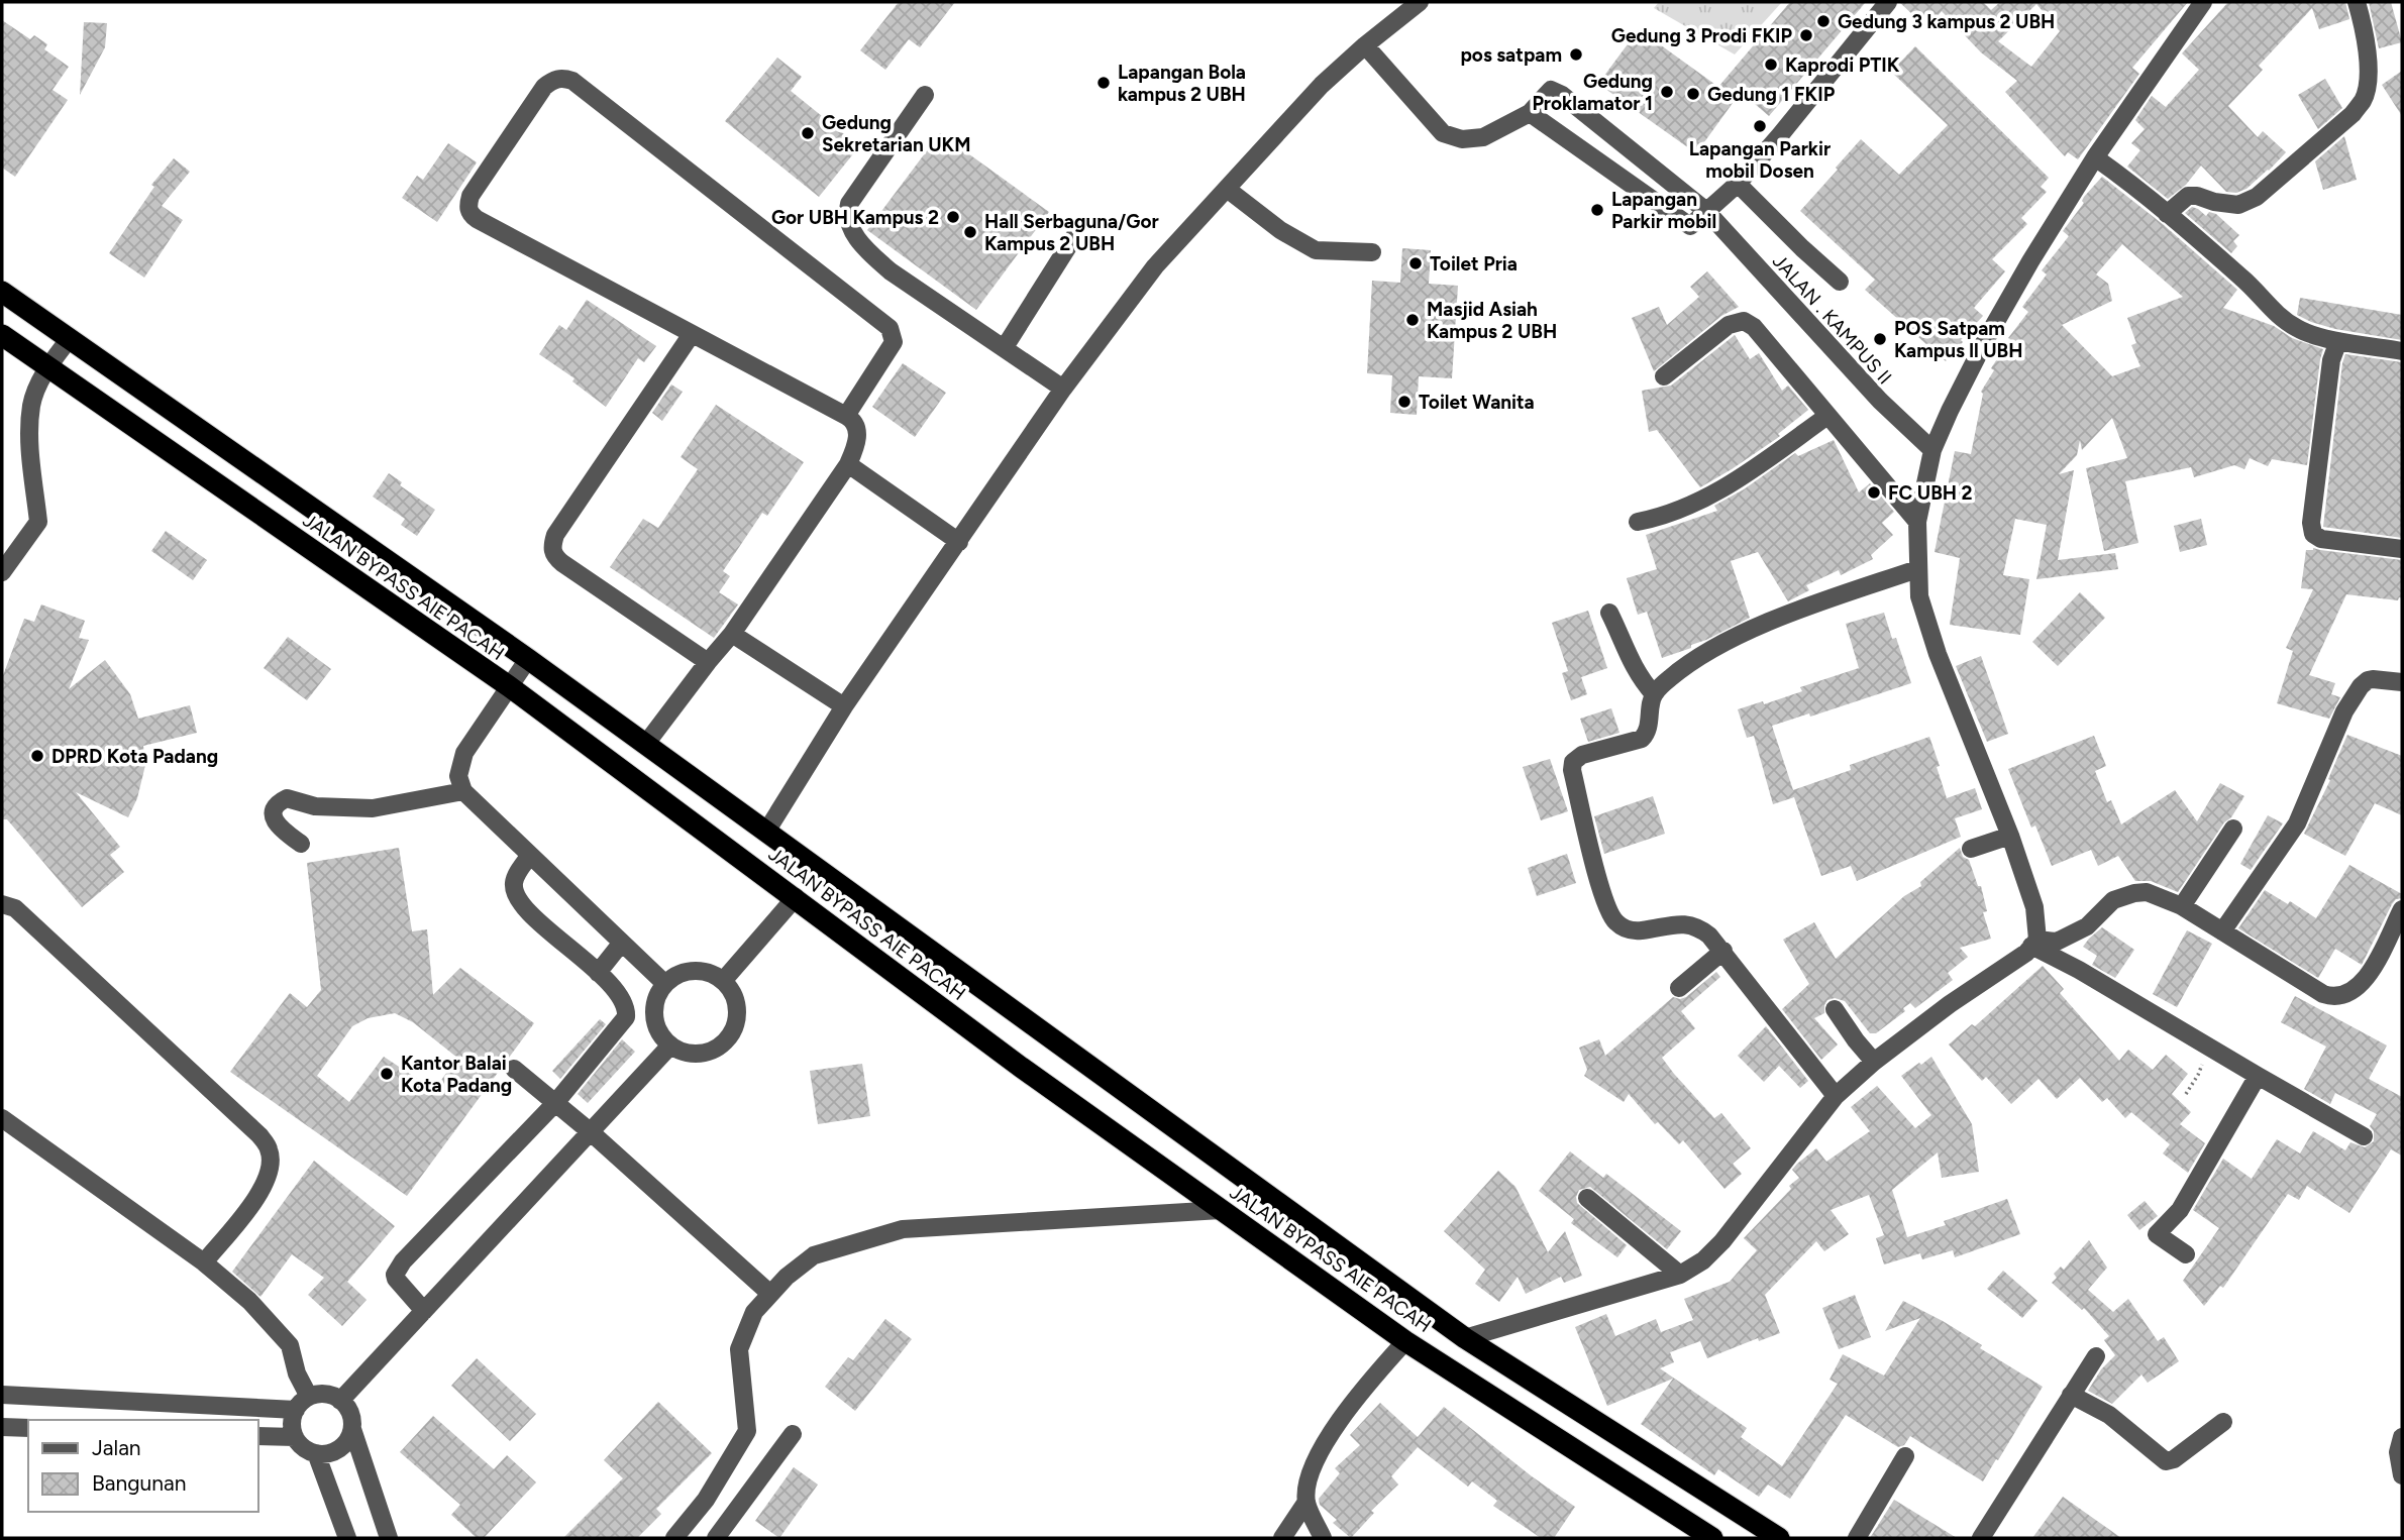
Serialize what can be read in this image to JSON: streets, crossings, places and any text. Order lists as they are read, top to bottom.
{
  "streets": {
    "highway": ["JALAN BYPASS AIE PACAH"],
    "street": ["JALAN . KAMPUS II"]
  },
  "places": [
    "Gedung 3 kampus 2 UBH",
    "Gedung 3 Prodi FKIP",
    "pos satpam",
    "Kaprodi PTIK",
    "Lapangan Bola kampus 2 UBH",
    "Gedung Proklamator 1",
    "Gedung 1 FKIP",
    "Lapangan Parkir mobil Dosen",
    "Gedung Sekretarian UKM",
    "Lapangan Parkir mobil",
    "Gor UBH Kampus 2",
    "Hall Serbaguna/Gor Kampus 2 UBH",
    "Toilet Pria",
    "Masjid Asiah Kampus 2 UBH",
    "POS Satpam Kampus ll UBH",
    "Toilet Wanita",
    "FC UBH 2",
    "DPRD Kota Padang",
    "Kantor Balai Kota Padang"
  ],
  "legend": ["Jalan", "Bangunan"]
}
